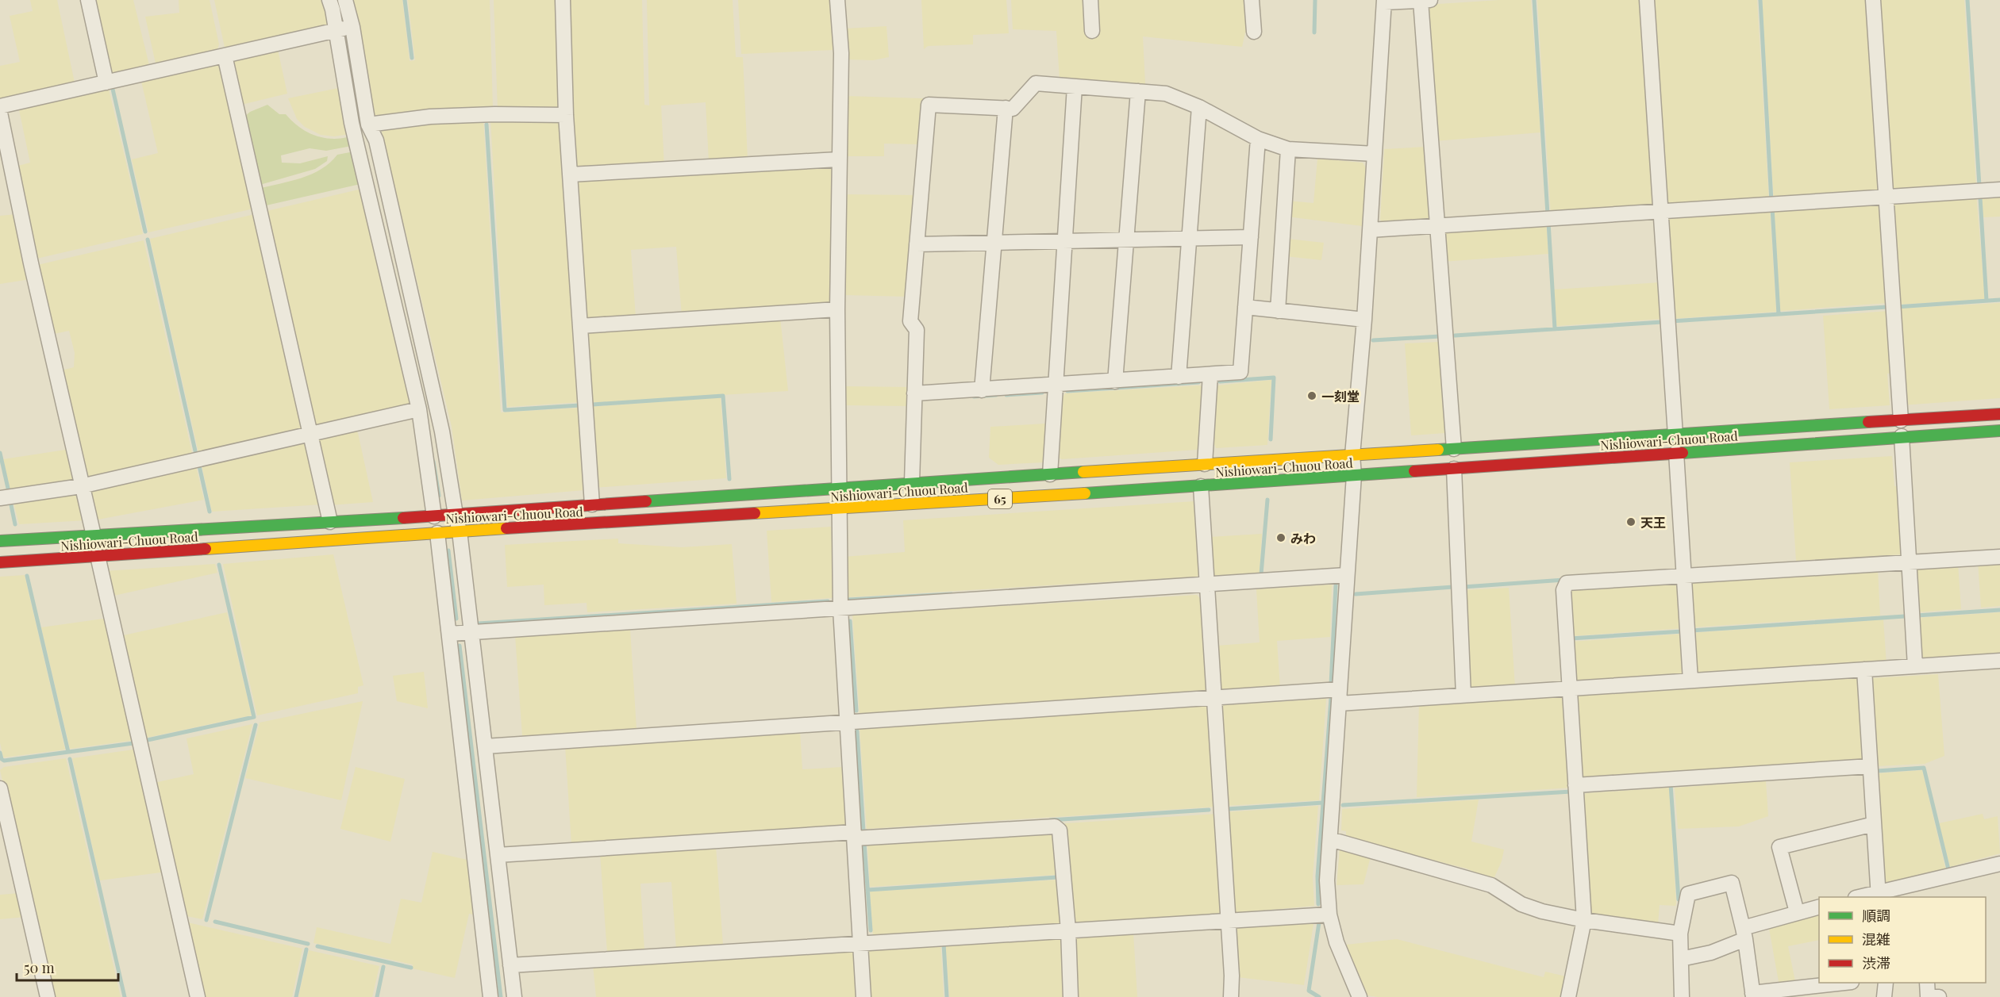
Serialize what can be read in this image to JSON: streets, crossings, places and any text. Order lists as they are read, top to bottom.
{
  "streets": {
    "main road": ["Nishiowari-Chuou Road", "65"]
  },
  "places": ["一刻堂", "天王", "みわ"],
  "legend": ["順調", "混雑", "渋滞"],
  "scale_bar": "50 m"
}
